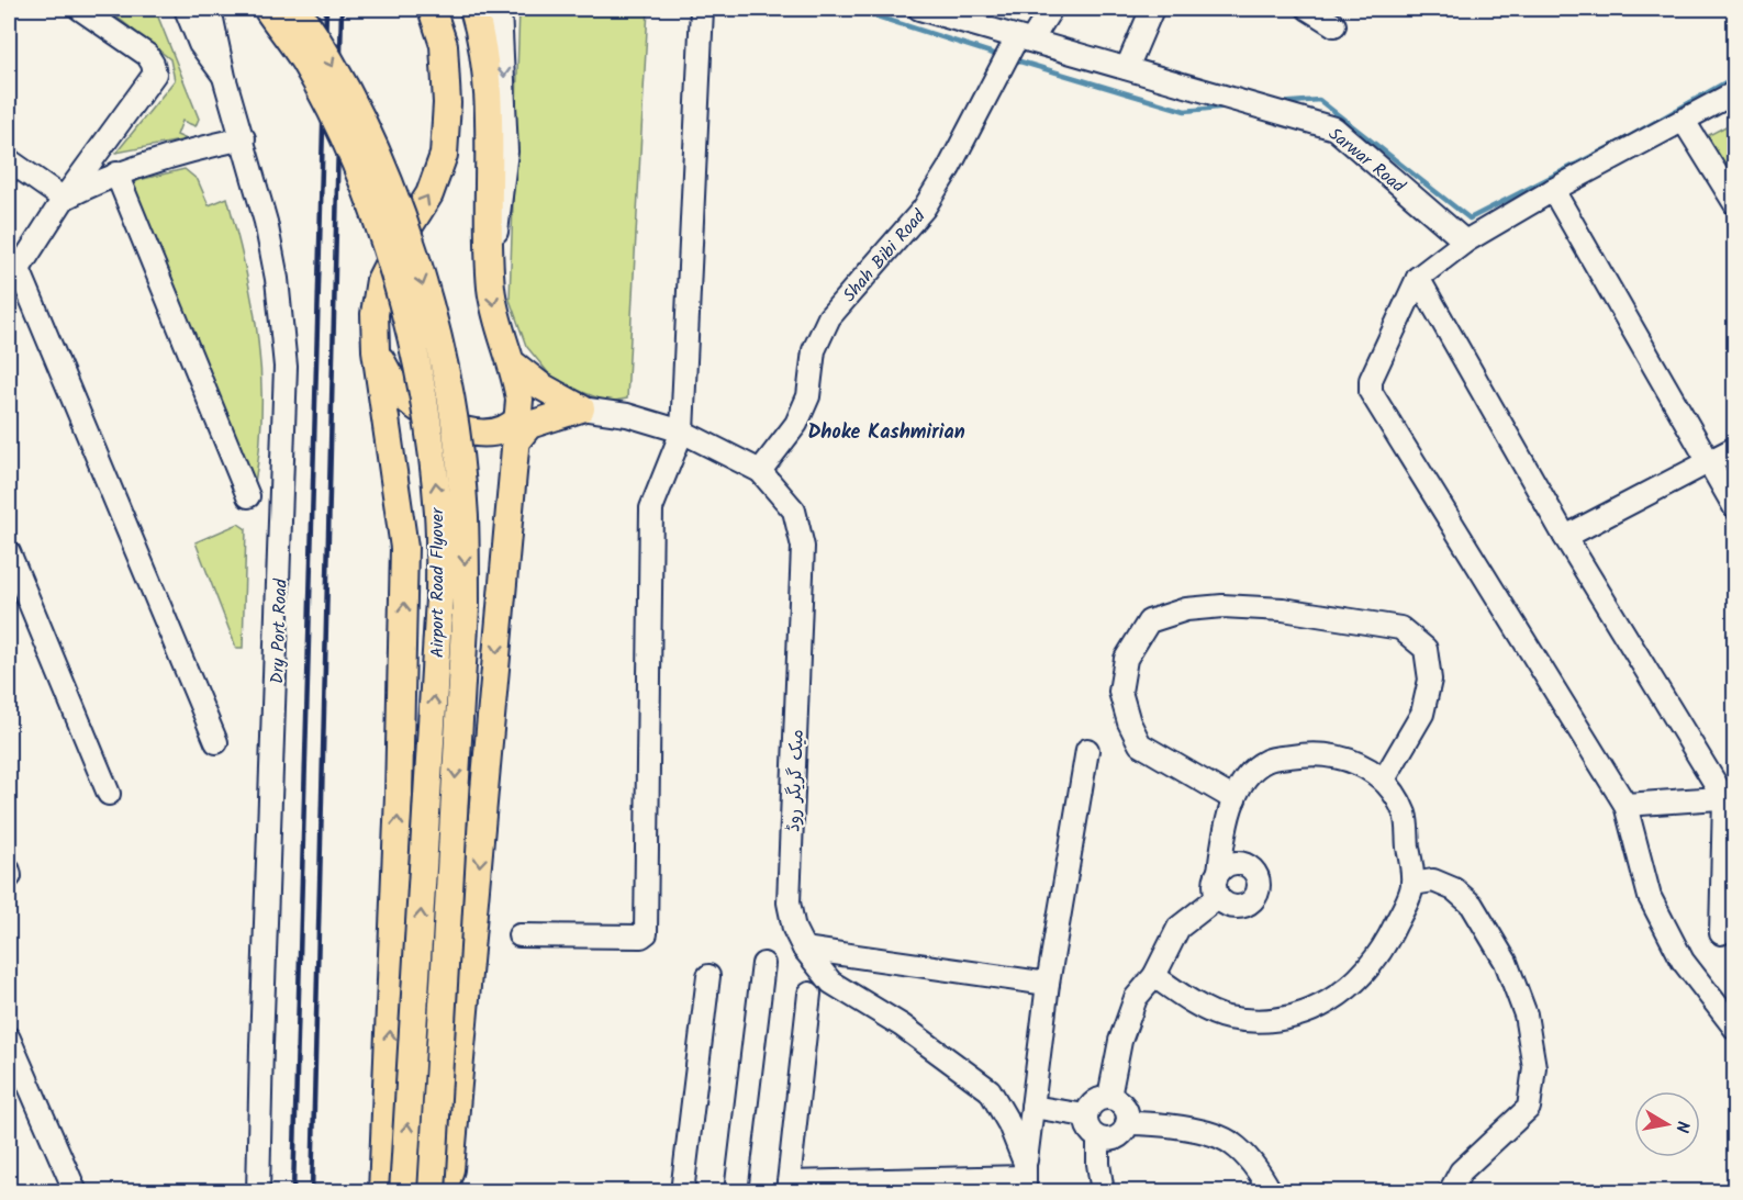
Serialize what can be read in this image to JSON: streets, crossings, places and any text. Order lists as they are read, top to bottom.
{
  "streets": {
    "main road": ["Airport Road Flyover", "میک گریگر روڈ"],
    "street": ["Sarwar Road", "Shah Bibi Road", "Dry Port Road"]
  },
  "crossings": [
    ["Sarwar Road", "Shah Bibi Road"],
    ["Shah Bibi Road", "میک گریگر روڈ"]
  ],
  "districts": ["Dhoke Kashmirian"],
  "north": "right"
}
